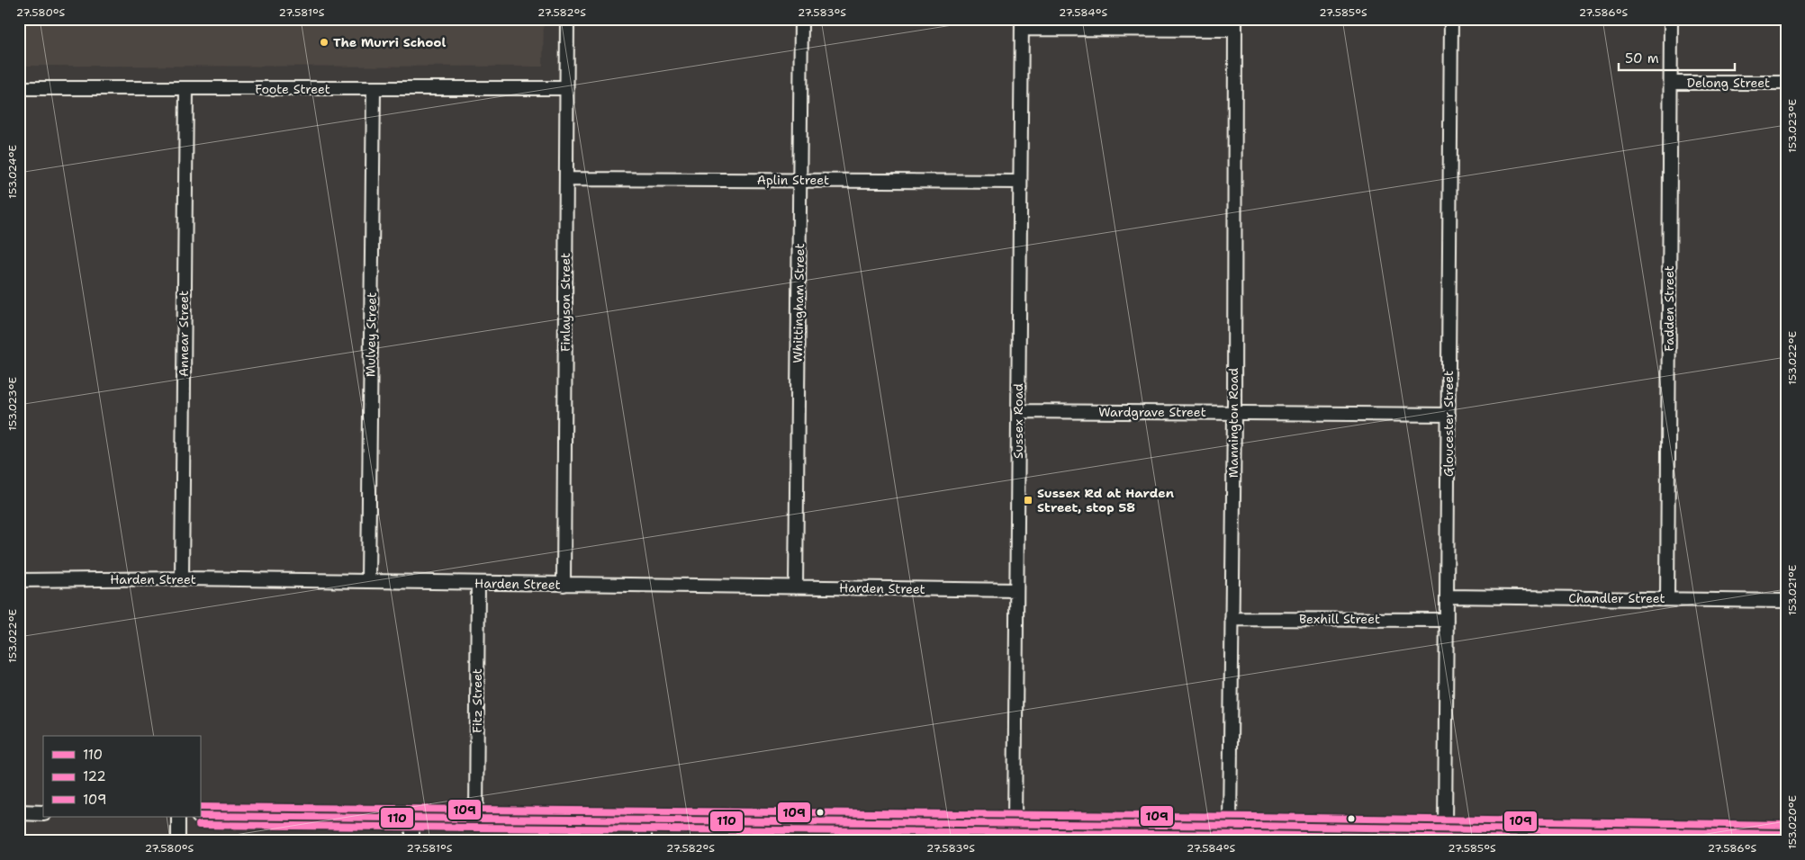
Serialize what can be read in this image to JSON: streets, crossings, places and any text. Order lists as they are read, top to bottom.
{
  "streets": {
    "street": [
      "Delong Street",
      "Foote Street",
      "Aplin Street",
      "Finlayson Street",
      "Whittingham Street",
      "Fadden Street",
      "Annear Street",
      "Mulvey Street",
      "Wardgrave Street",
      "Sussex Road",
      "Mannington Road",
      "Gloucester Street",
      "Harden Street",
      "Chandler Street",
      "Bexhill Street",
      "Fitz Street"
    ]
  },
  "crossings": [
    ["Delong Street", "Fadden Street"],
    ["Foote Street", "Finlayson Street"],
    ["Foote Street", "Annear Street"],
    ["Foote Street", "Mulvey Street"],
    ["Aplin Street", "Finlayson Street"],
    ["Aplin Street", "Whittingham Street"],
    ["Aplin Street", "Sussex Road"],
    ["Finlayson Street", "Harden Street"],
    ["Whittingham Street", "Harden Street"],
    ["Fadden Street", "Chandler Street"],
    ["Annear Street", "Harden Street"],
    ["Mulvey Street", "Harden Street"],
    ["Wardgrave Street", "Sussex Road"],
    ["Wardgrave Street", "Mannington Road"],
    ["Wardgrave Street", "Gloucester Street"],
    ["Sussex Road", "Harden Street"],
    ["Mannington Road", "Bexhill Street"],
    ["Gloucester Street", "Chandler Street"],
    ["Gloucester Street", "Bexhill Street"],
    ["Harden Street", "Fitz Street"]
  ],
  "places": {
    "other": ["The Murri School"],
    "transit": ["Sussex Rd at Harden Street, stop 58"]
  },
  "lines": ["transit line 109", "transit line 110", "transit line 122"],
  "legend": ["110", "122", "109"],
  "scale_bar": "50 m",
  "coordinates": [
    "27.580°S",
    "27.581°S",
    "27.582°S",
    "27.583°S",
    "27.584°S",
    "27.585°S",
    "27.586°S",
    "153.023°E",
    "153.024°E",
    "153.022°E",
    "153.021°E",
    "153.020°E"
  ]
}
